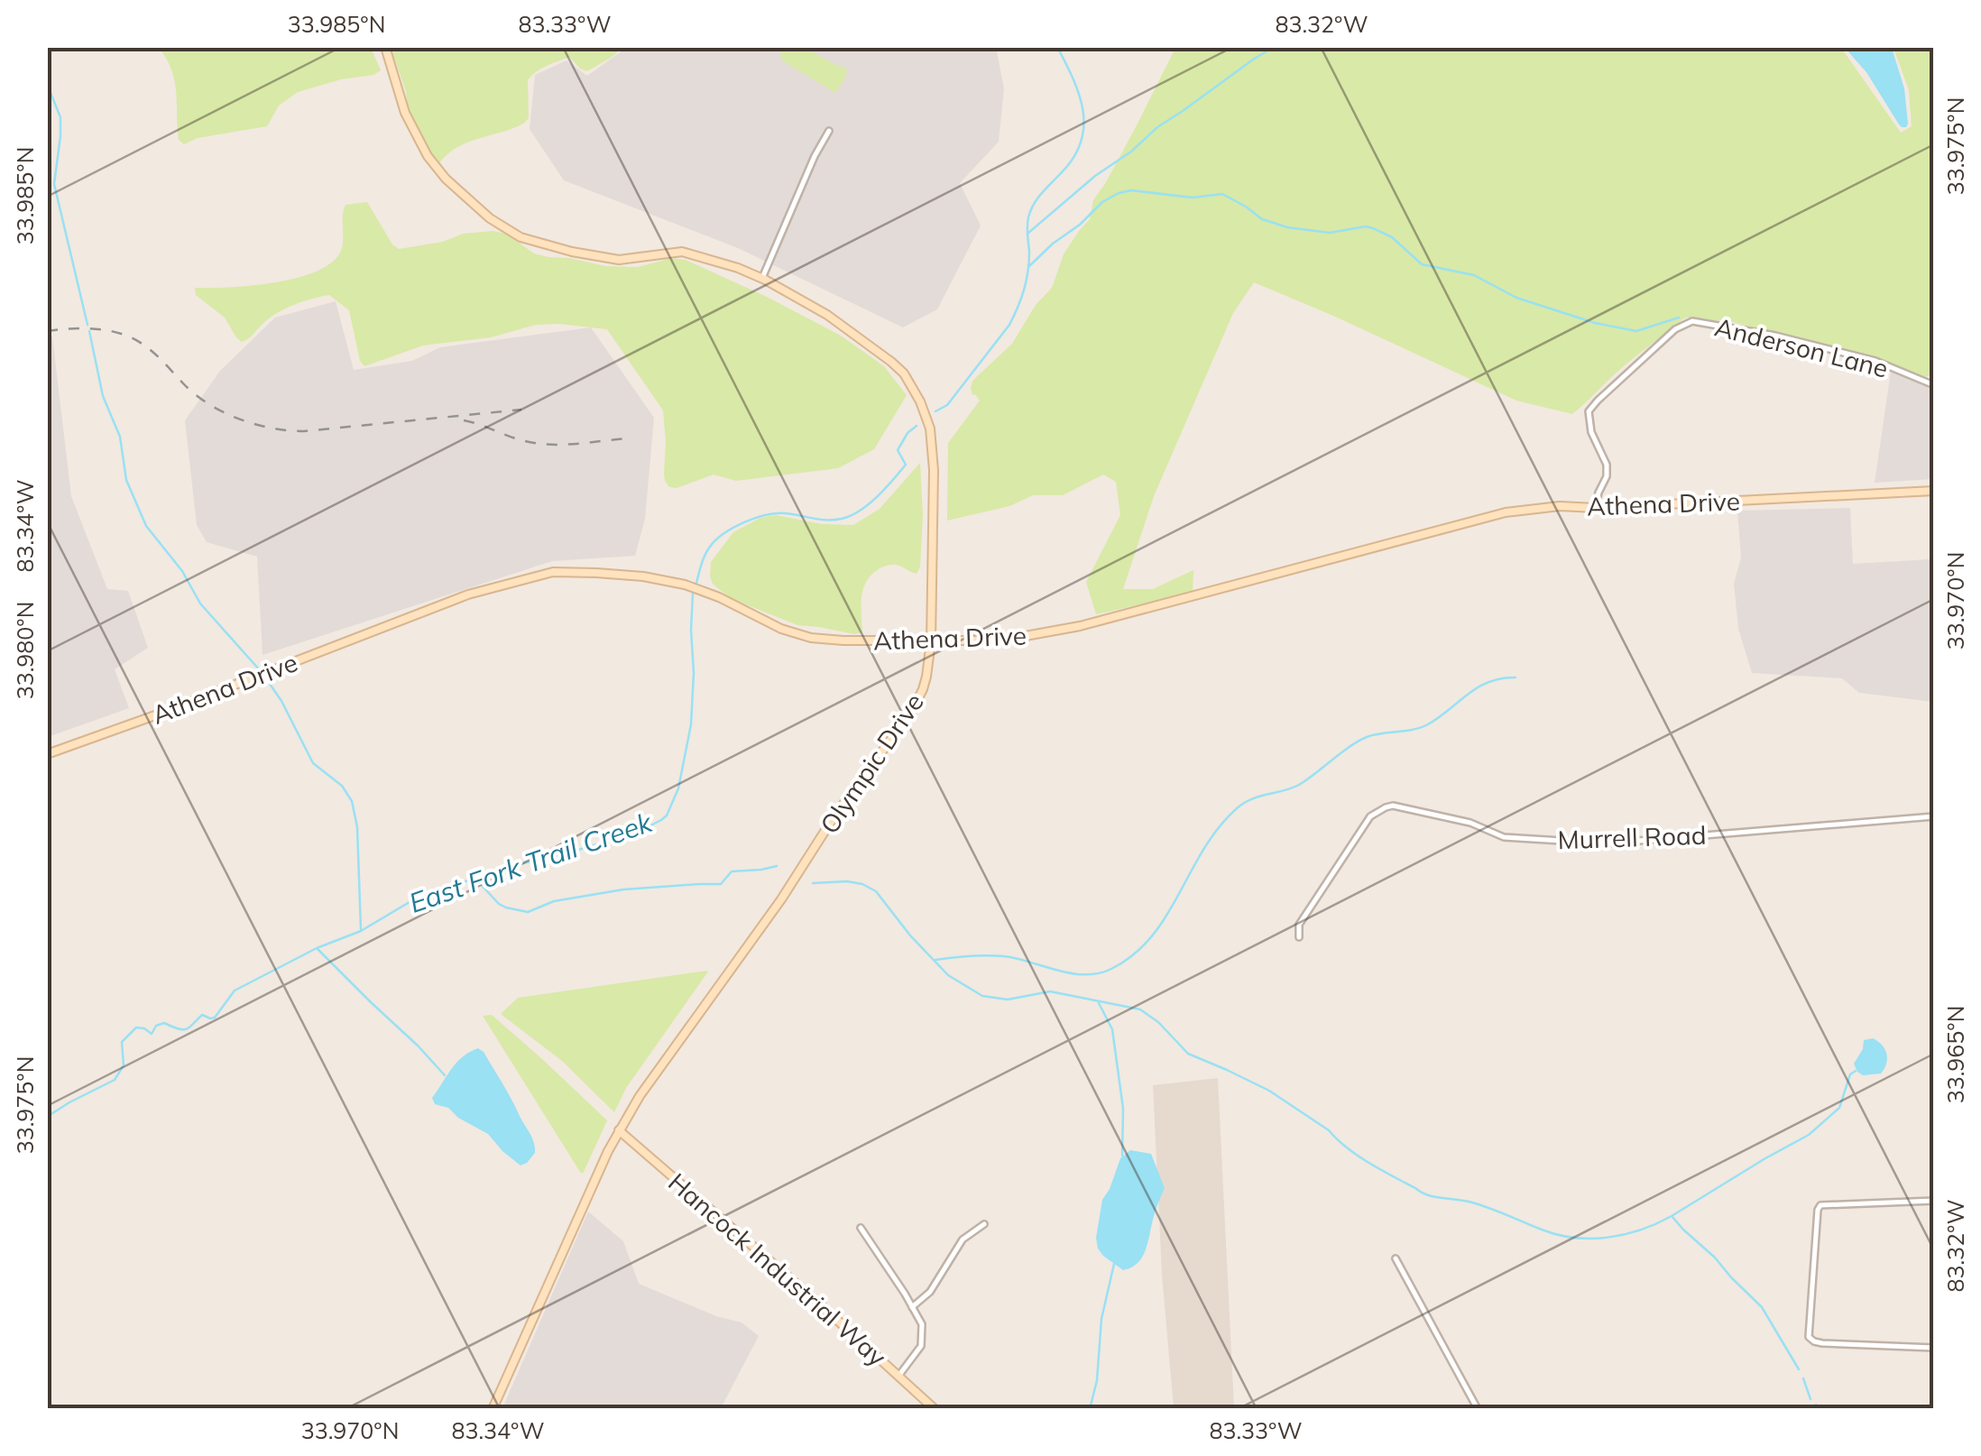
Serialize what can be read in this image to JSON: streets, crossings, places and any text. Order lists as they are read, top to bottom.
{
  "streets": {
    "street": [
      "Anderson Lane",
      "Athena Drive",
      "Olympic Drive",
      "Murrell Road",
      "Hancock Industrial Way"
    ]
  },
  "crossings": [
    ["Anderson Lane", "Athena Drive"],
    ["Athena Drive", "Olympic Drive"],
    ["Olympic Drive", "Hancock Industrial Way"]
  ],
  "water": ["East Fork Trail Creek"],
  "coordinates": [
    "33.985°N",
    "83.33°W",
    "83.32°W",
    "33.975°N",
    "83.34°W",
    "33.970°N",
    "33.980°N",
    "33.965°N"
  ]
}
